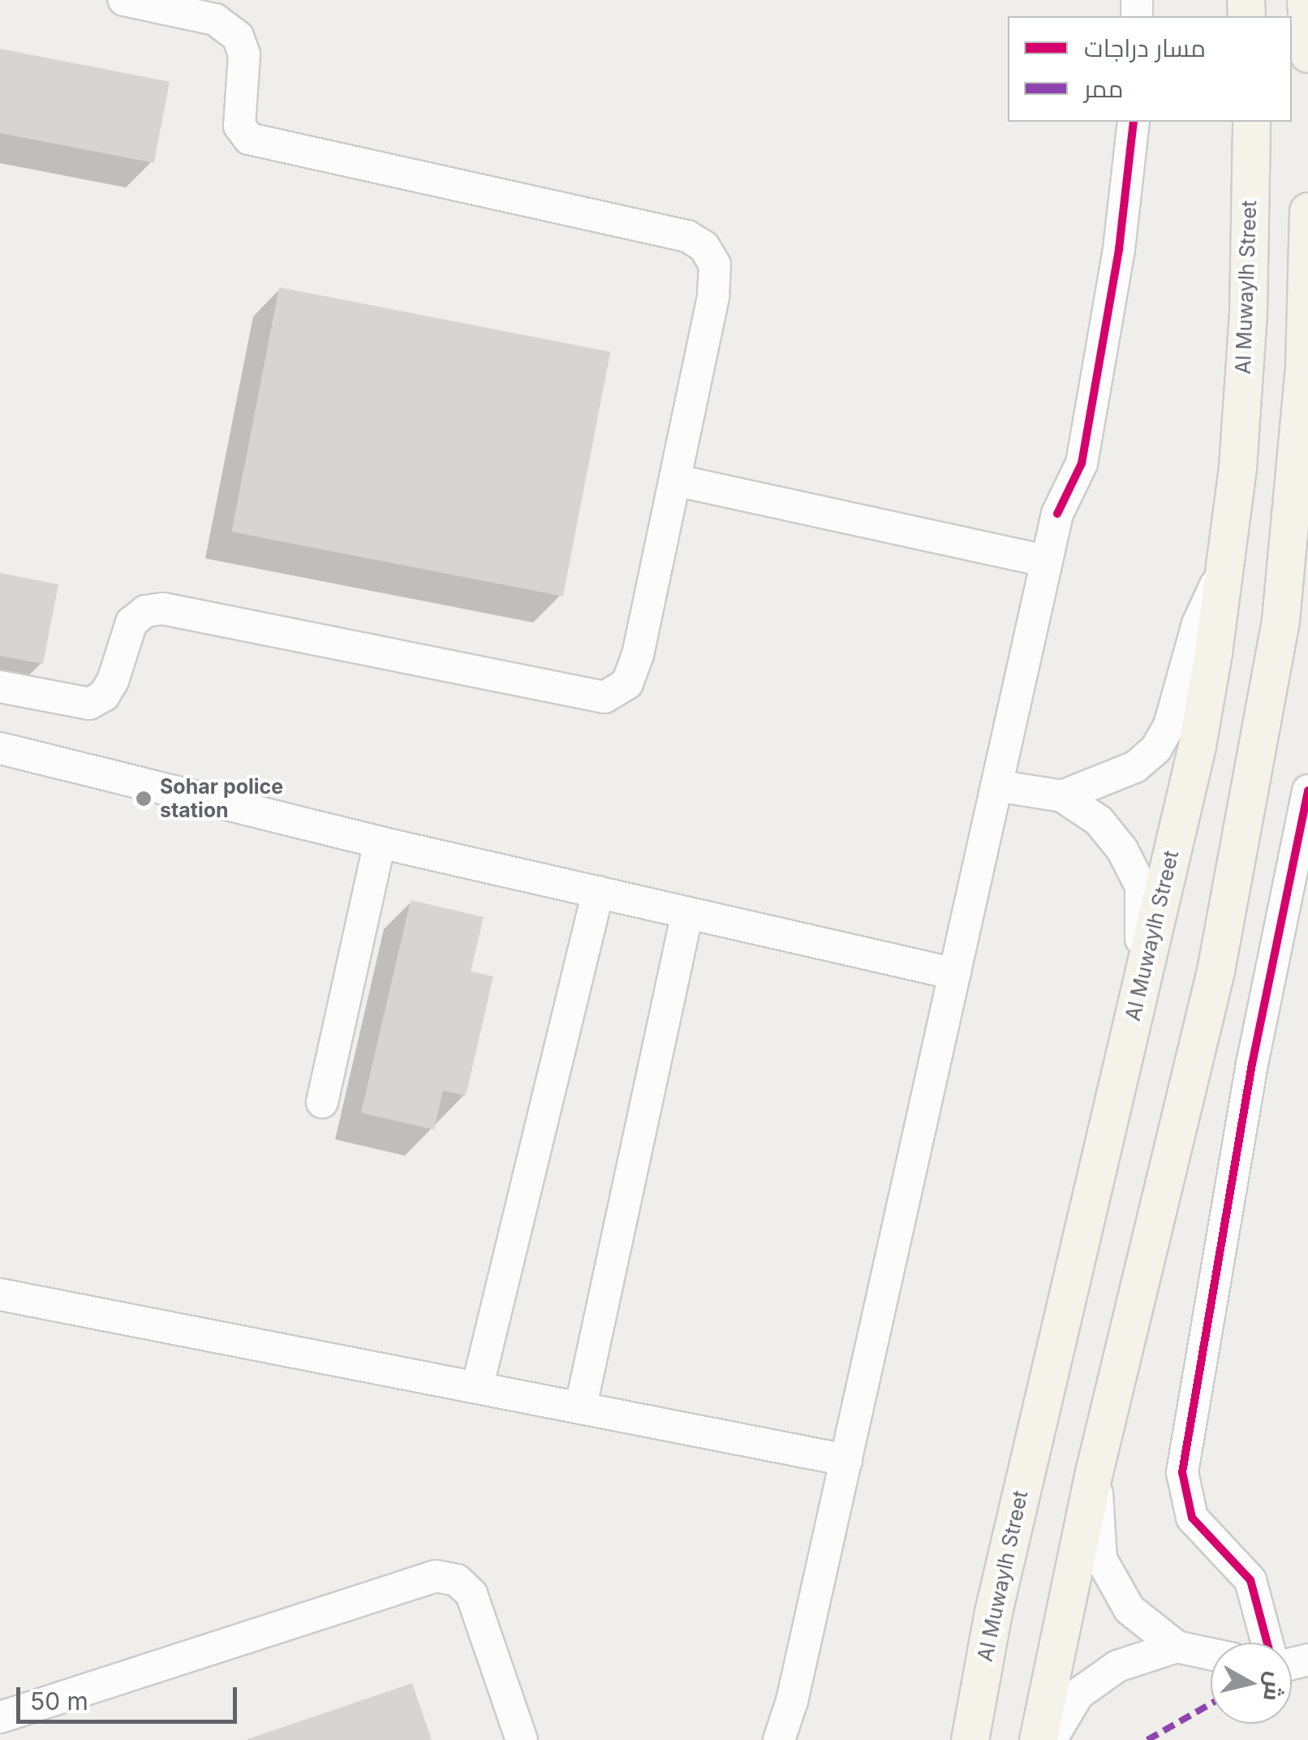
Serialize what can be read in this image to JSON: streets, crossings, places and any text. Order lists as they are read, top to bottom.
{
  "streets": {
    "main road": ["Al Muwaylh Street"]
  },
  "places": ["Sohar police station"],
  "legend": ["مسار دراجات", "ممر"],
  "scale_bar": "50 m",
  "north": "right"
}
